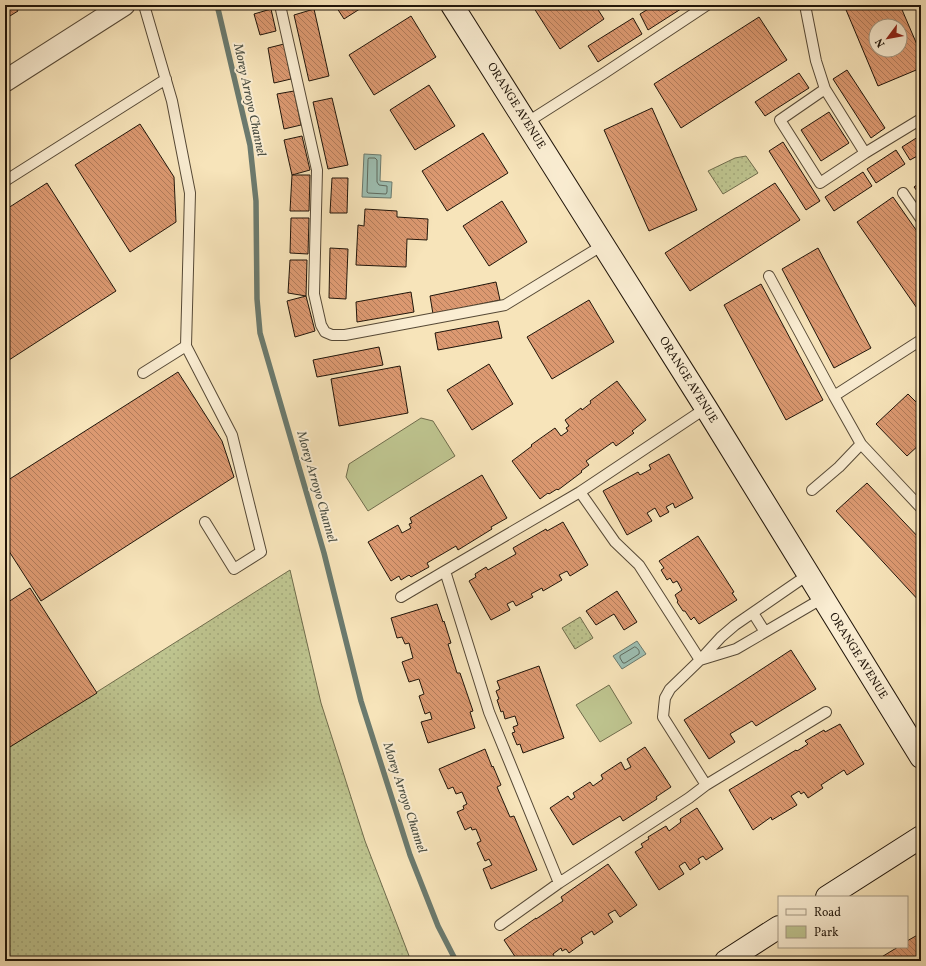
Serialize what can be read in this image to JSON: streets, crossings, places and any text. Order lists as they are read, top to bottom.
{
  "streets": {
    "street": ["ORANGE AVENUE"]
  },
  "water": ["Morey Arroyo Channel"],
  "legend": ["Road", "Park"],
  "north": "bottom left"
}
